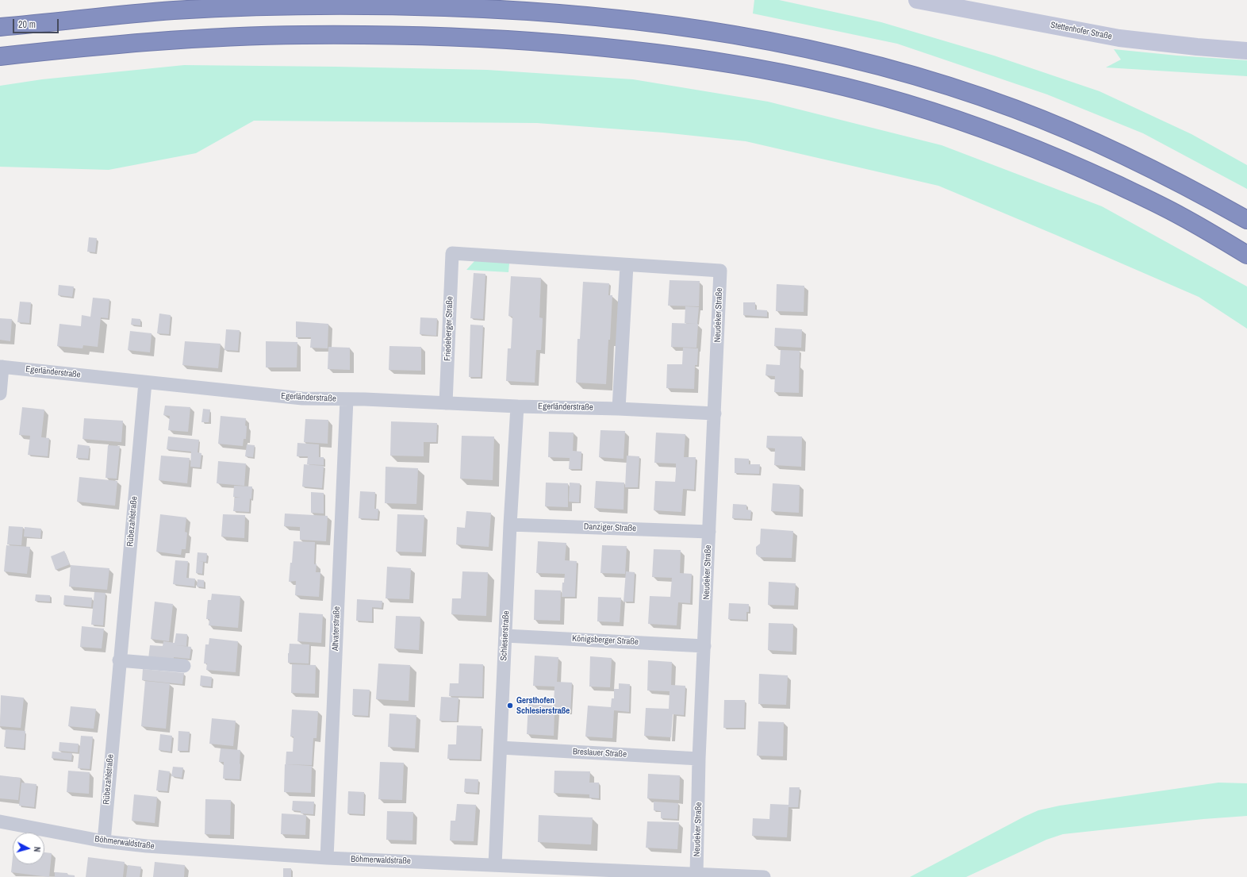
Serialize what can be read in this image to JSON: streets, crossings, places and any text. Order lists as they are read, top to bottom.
{
  "streets": {
    "street": [
      "Stettenhofer Straße",
      "Neudeker Straße",
      "Friedeberger Straße",
      "Egerländerstraße",
      "Rübezahlstraße",
      "Danziger Straße",
      "Altvaterstraße",
      "Schlesierstraße",
      "Königsberger Straße",
      "Breslauer Straße",
      "Böhmerwaldstraße"
    ]
  },
  "crossings": [
    ["Neudeker Straße", "Friedeberger Straße"],
    ["Neudeker Straße", "Egerländerstraße"],
    ["Neudeker Straße", "Danziger Straße"],
    ["Neudeker Straße", "Königsberger Straße"],
    ["Neudeker Straße", "Breslauer Straße"],
    ["Neudeker Straße", "Böhmerwaldstraße"],
    ["Friedeberger Straße", "Egerländerstraße"],
    ["Egerländerstraße", "Rübezahlstraße"],
    ["Egerländerstraße", "Altvaterstraße"],
    ["Egerländerstraße", "Schlesierstraße"],
    ["Rübezahlstraße", "Böhmerwaldstraße"],
    ["Danziger Straße", "Schlesierstraße"],
    ["Altvaterstraße", "Böhmerwaldstraße"],
    ["Schlesierstraße", "Königsberger Straße"],
    ["Schlesierstraße", "Breslauer Straße"],
    ["Schlesierstraße", "Böhmerwaldstraße"]
  ],
  "places": ["Gersthofen Schlesierstraße"],
  "scale_bar": "20 m",
  "north": "right"
}
